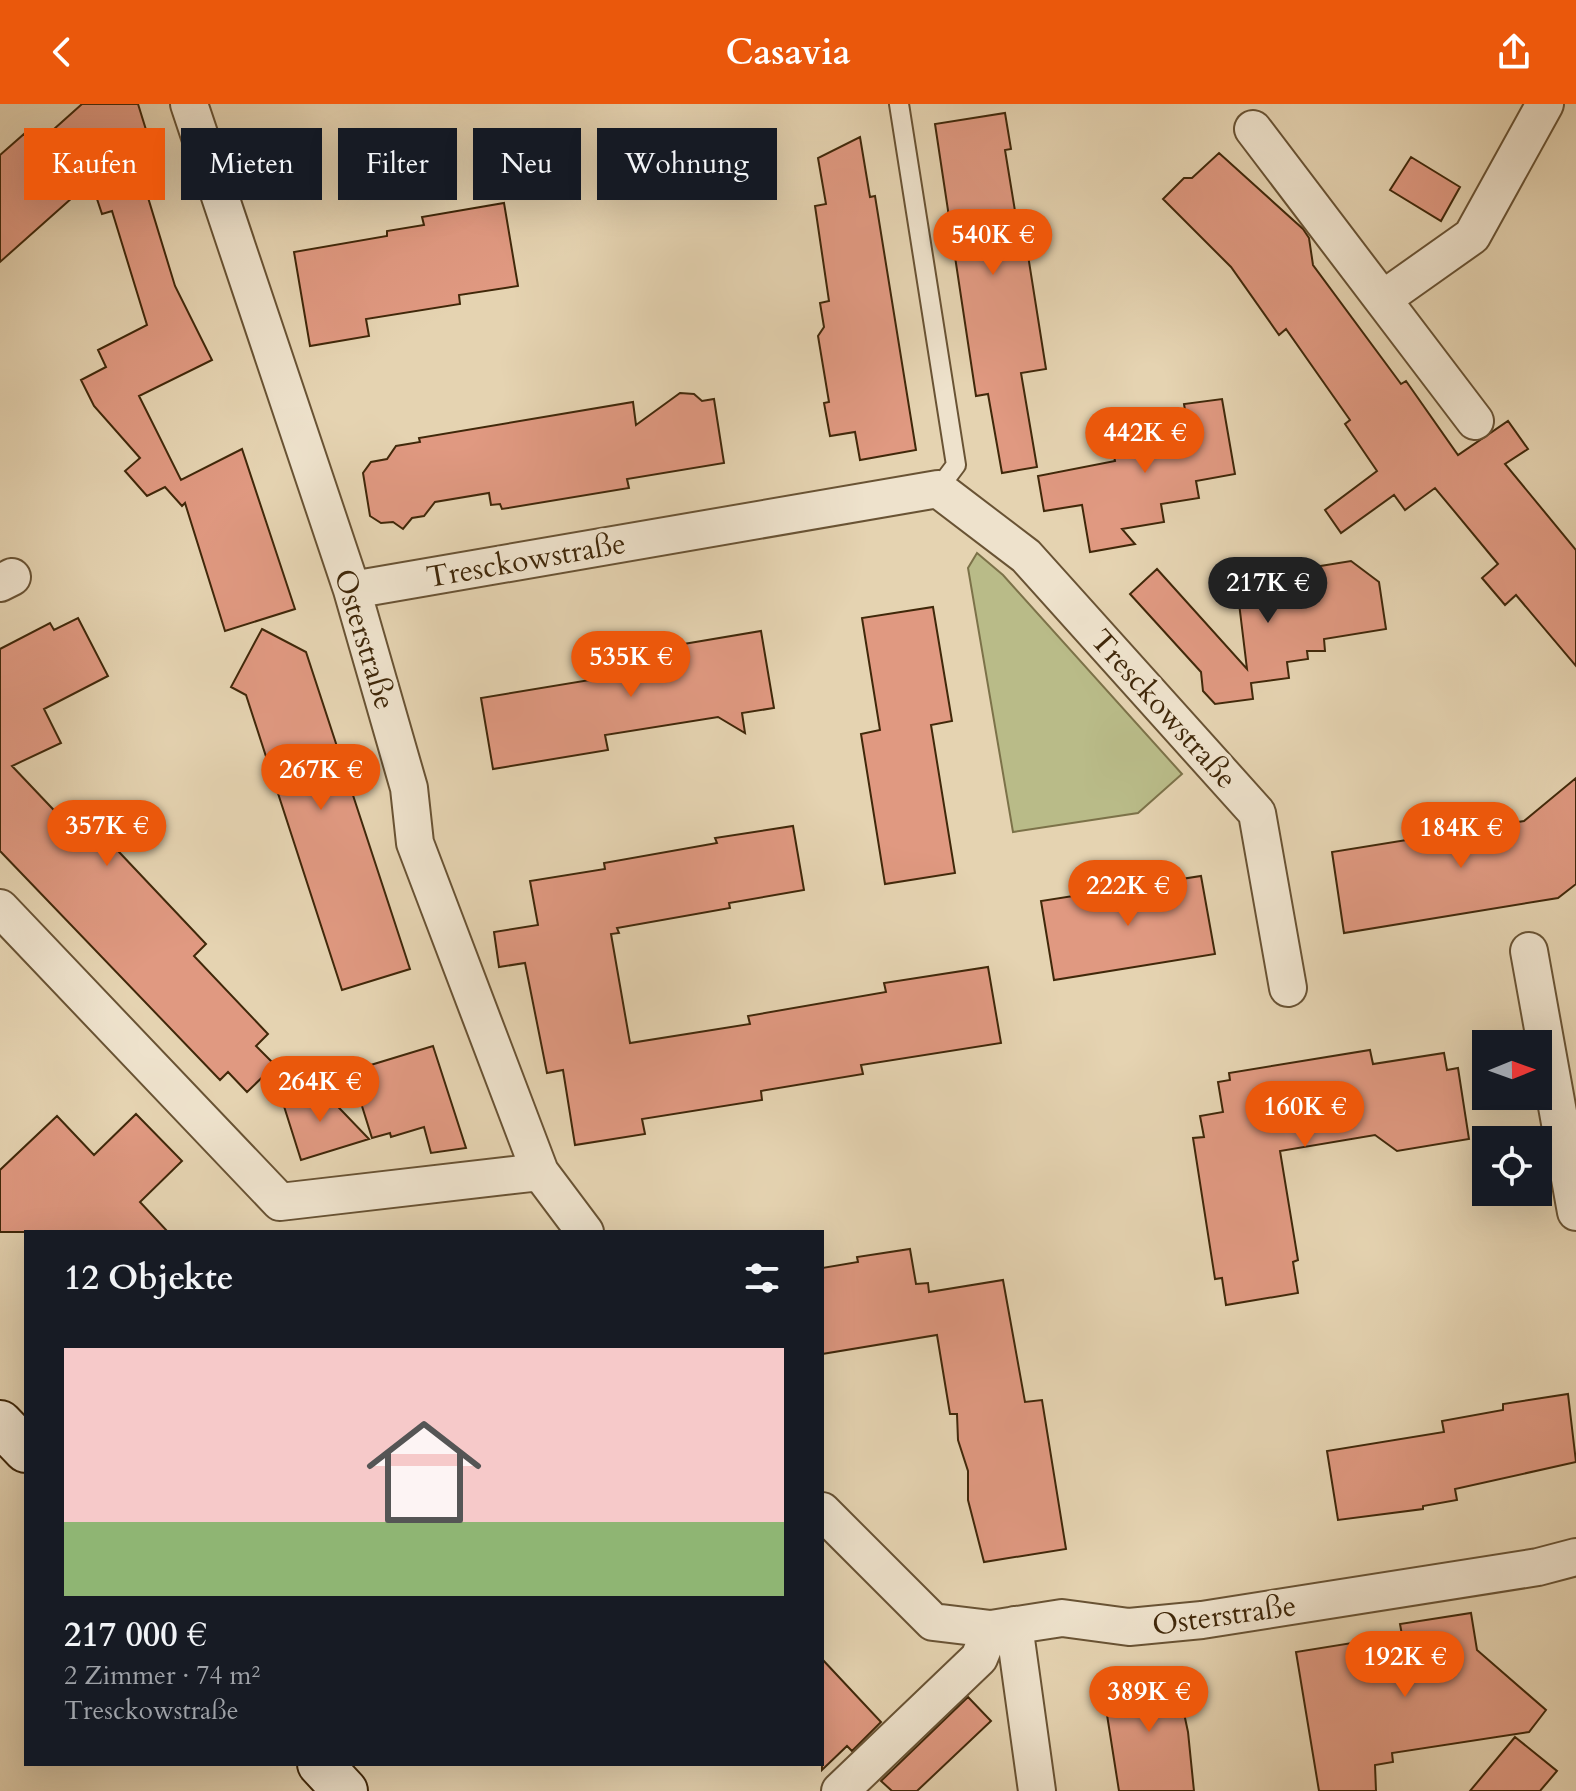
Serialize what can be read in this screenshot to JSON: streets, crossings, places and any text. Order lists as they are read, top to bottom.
{
  "streets": {
    "street": ["Tresckowstraße", "Osterstraße"]
  },
  "crossings": [
    ["Tresckowstraße", "Osterstraße"]
  ],
  "north": "right",
  "page": {
    "header": "Casavia",
    "chip": [
      "Kaufen",
      "Mieten",
      "Filter",
      "Neu",
      "Wohnung"
    ],
    "price": [
      "540K €",
      "442K €",
      "217K €",
      "535K €",
      "267K €",
      "357K €",
      "184K €",
      "222K €",
      "264K €",
      "160K €",
      "192K €",
      "389K €"
    ],
    "heading": "12 Objekte",
    "list": [
      {
        "name": "217 000 €",
        "note": "2 Zimmer · 74 m² · Tresckowstraße"
      }
    ]
  }
}
